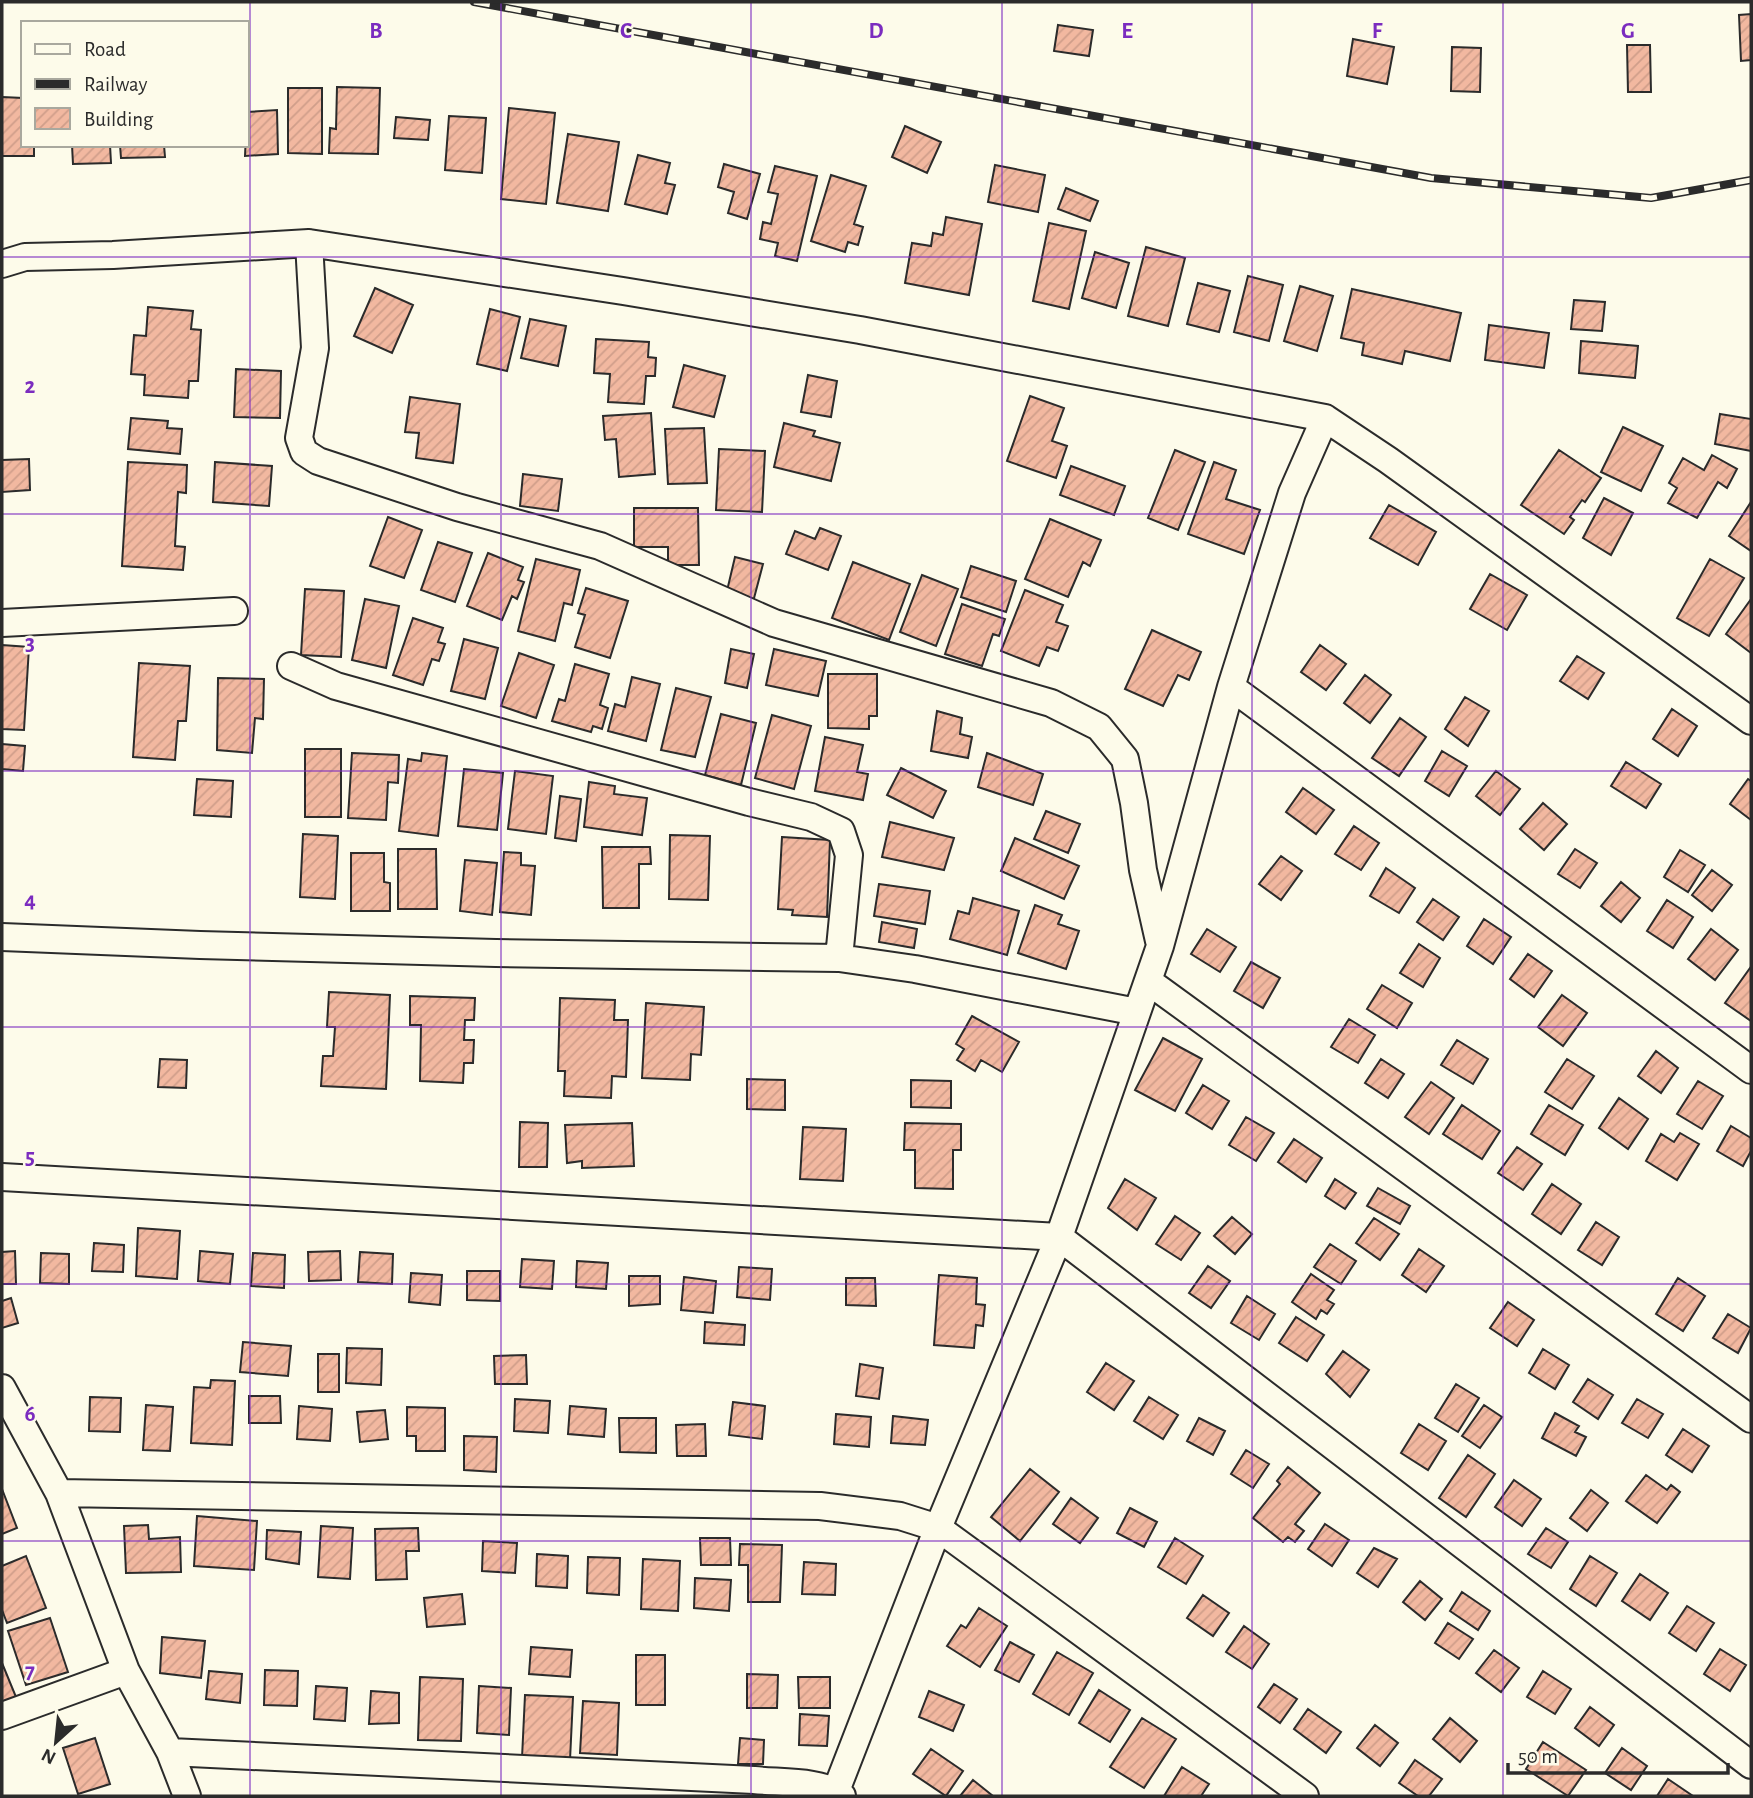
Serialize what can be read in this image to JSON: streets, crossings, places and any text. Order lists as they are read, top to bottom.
{
  "legend": ["Road", "Railway", "Building"],
  "scale_bar": "50 m",
  "north": "bottom left",
  "grid": {
    "columns": [
      "B",
      "C",
      "D",
      "E",
      "F",
      "G"
    ],
    "rows": [
      "2",
      "3",
      "4",
      "5",
      "6",
      "7"
    ]
  }
}
